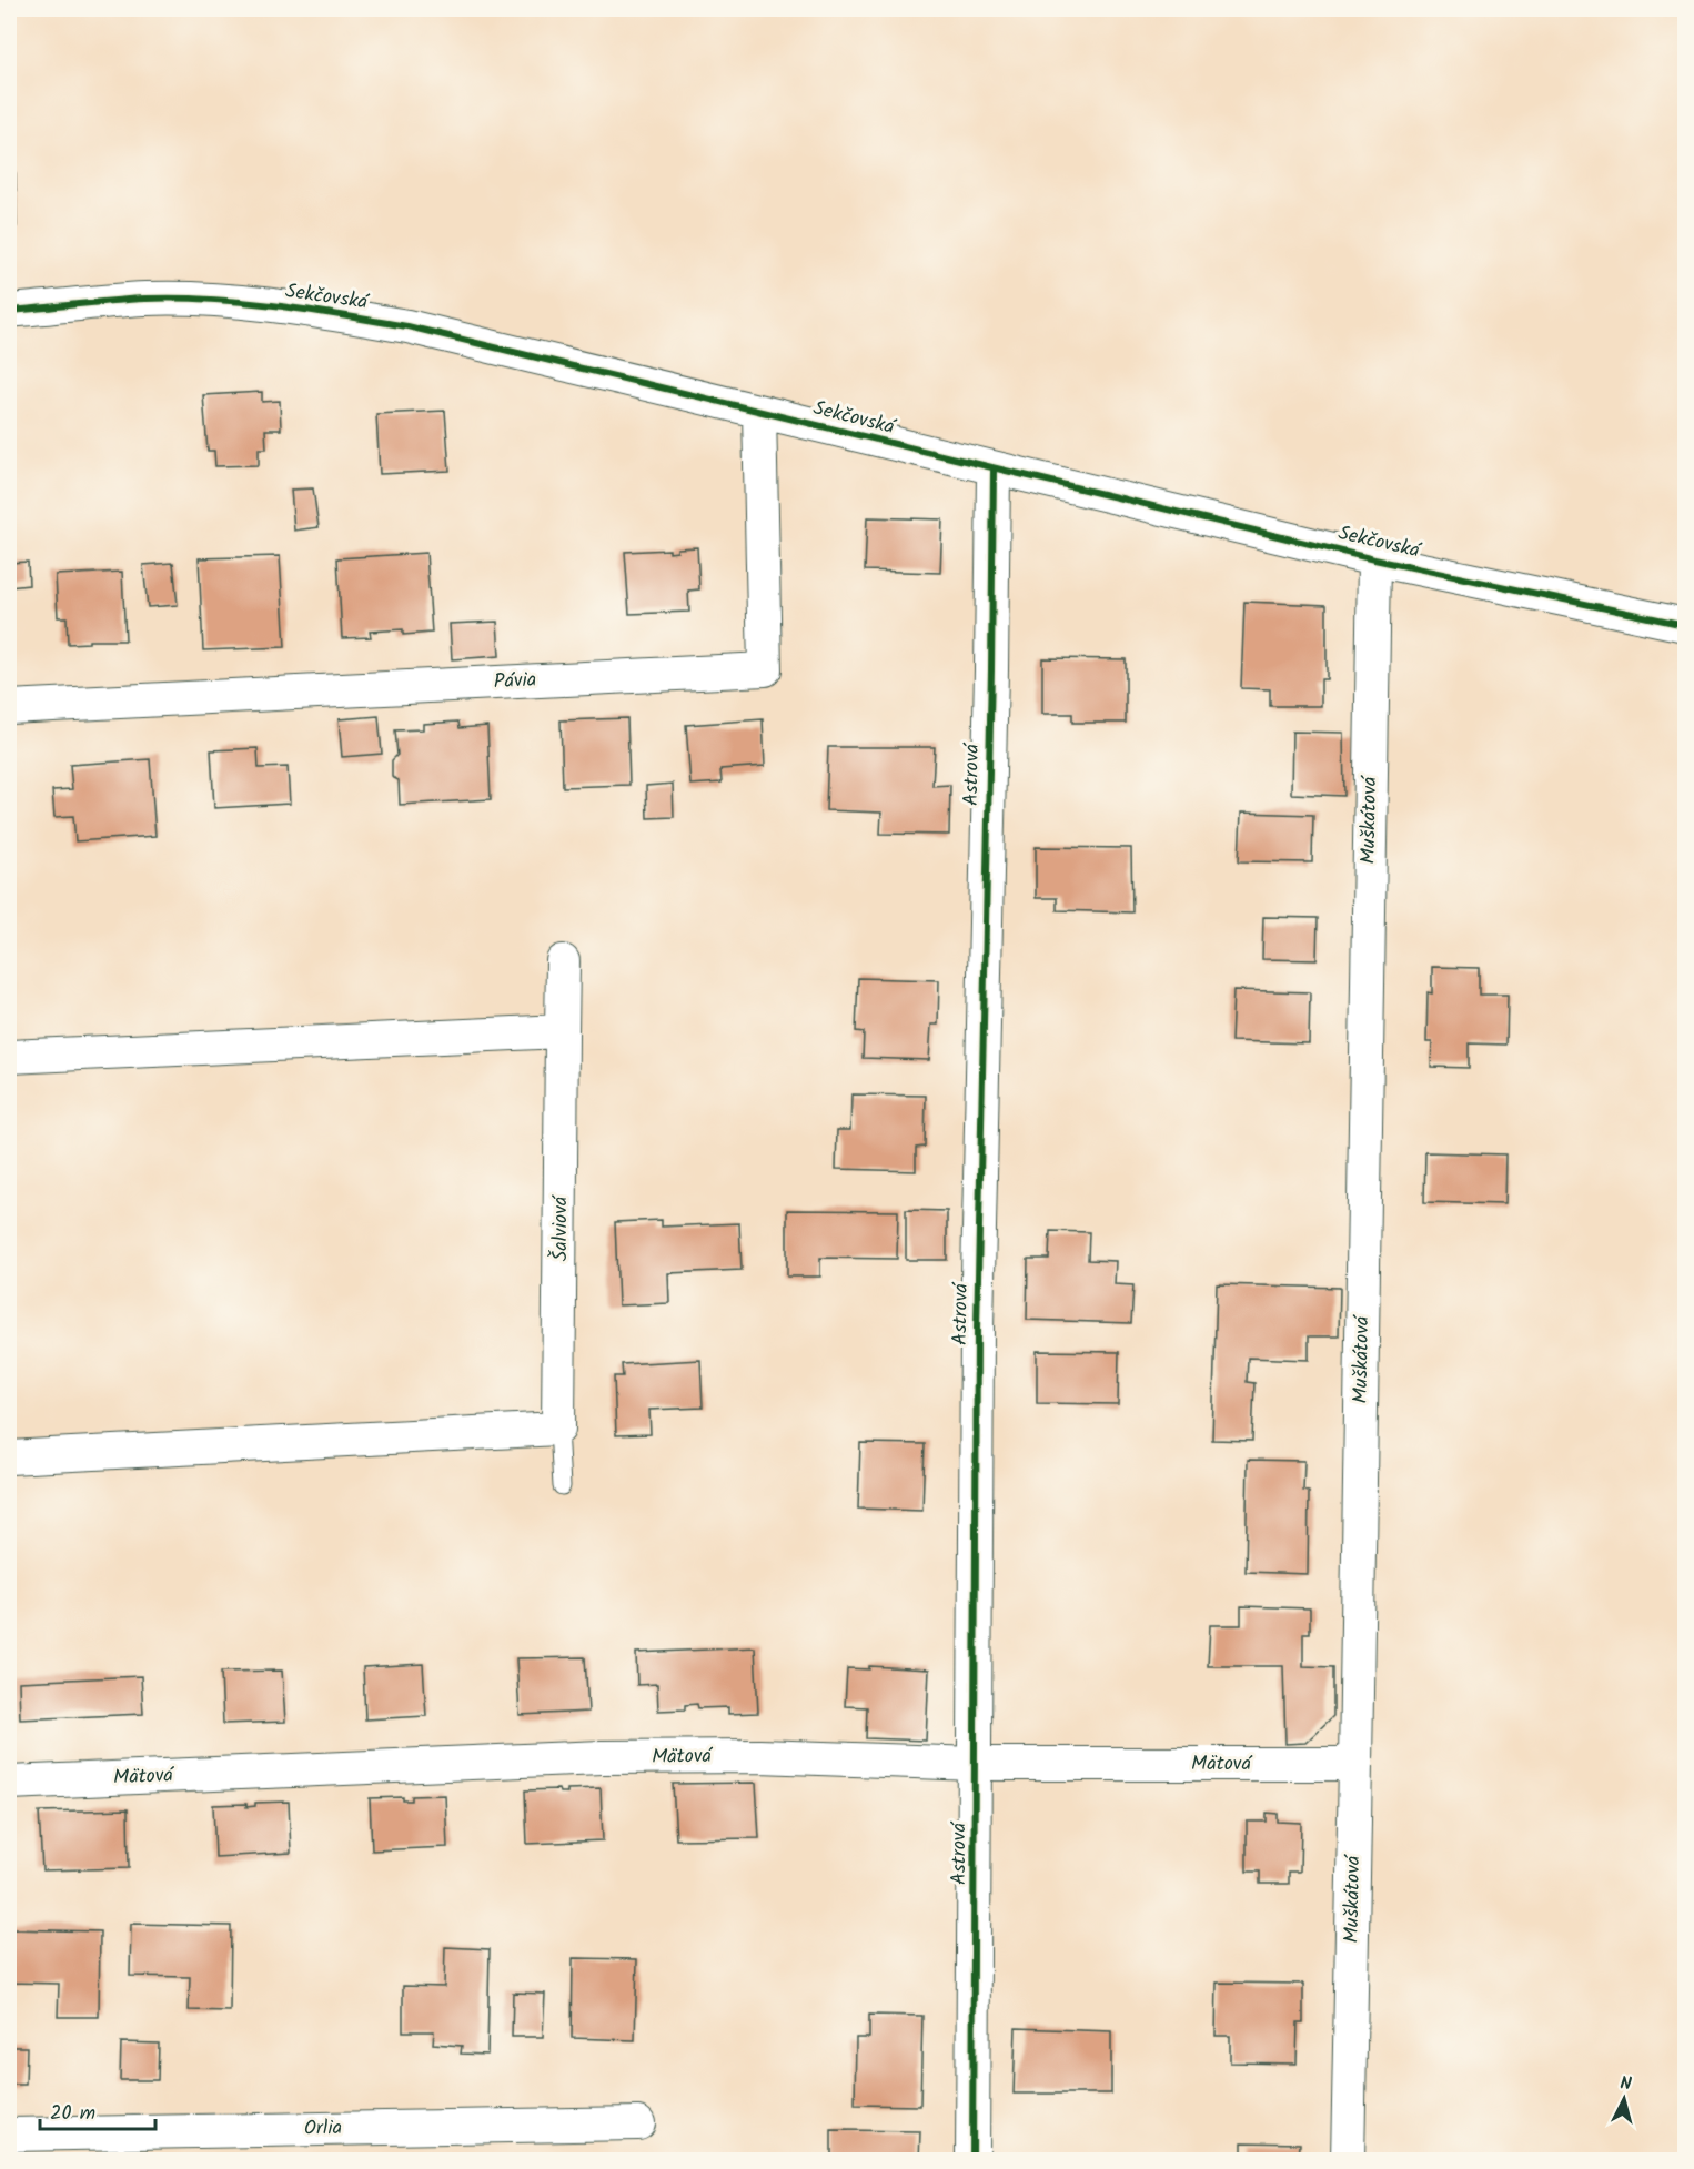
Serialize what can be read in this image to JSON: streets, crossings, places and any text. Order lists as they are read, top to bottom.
{
  "streets": {
    "street": [
      "Sekčovská",
      "Pávia",
      "Astrová",
      "Muškátová",
      "Šalviová",
      "Mätová",
      "Orlia"
    ]
  },
  "crossings": [
    ["Sekčovská", "Pávia"],
    ["Sekčovská", "Astrová"],
    ["Sekčovská", "Muškátová"],
    ["Astrová", "Mätová"],
    ["Muškátová", "Mätová"]
  ],
  "scale_bar": "20 m",
  "north": "top"
}
